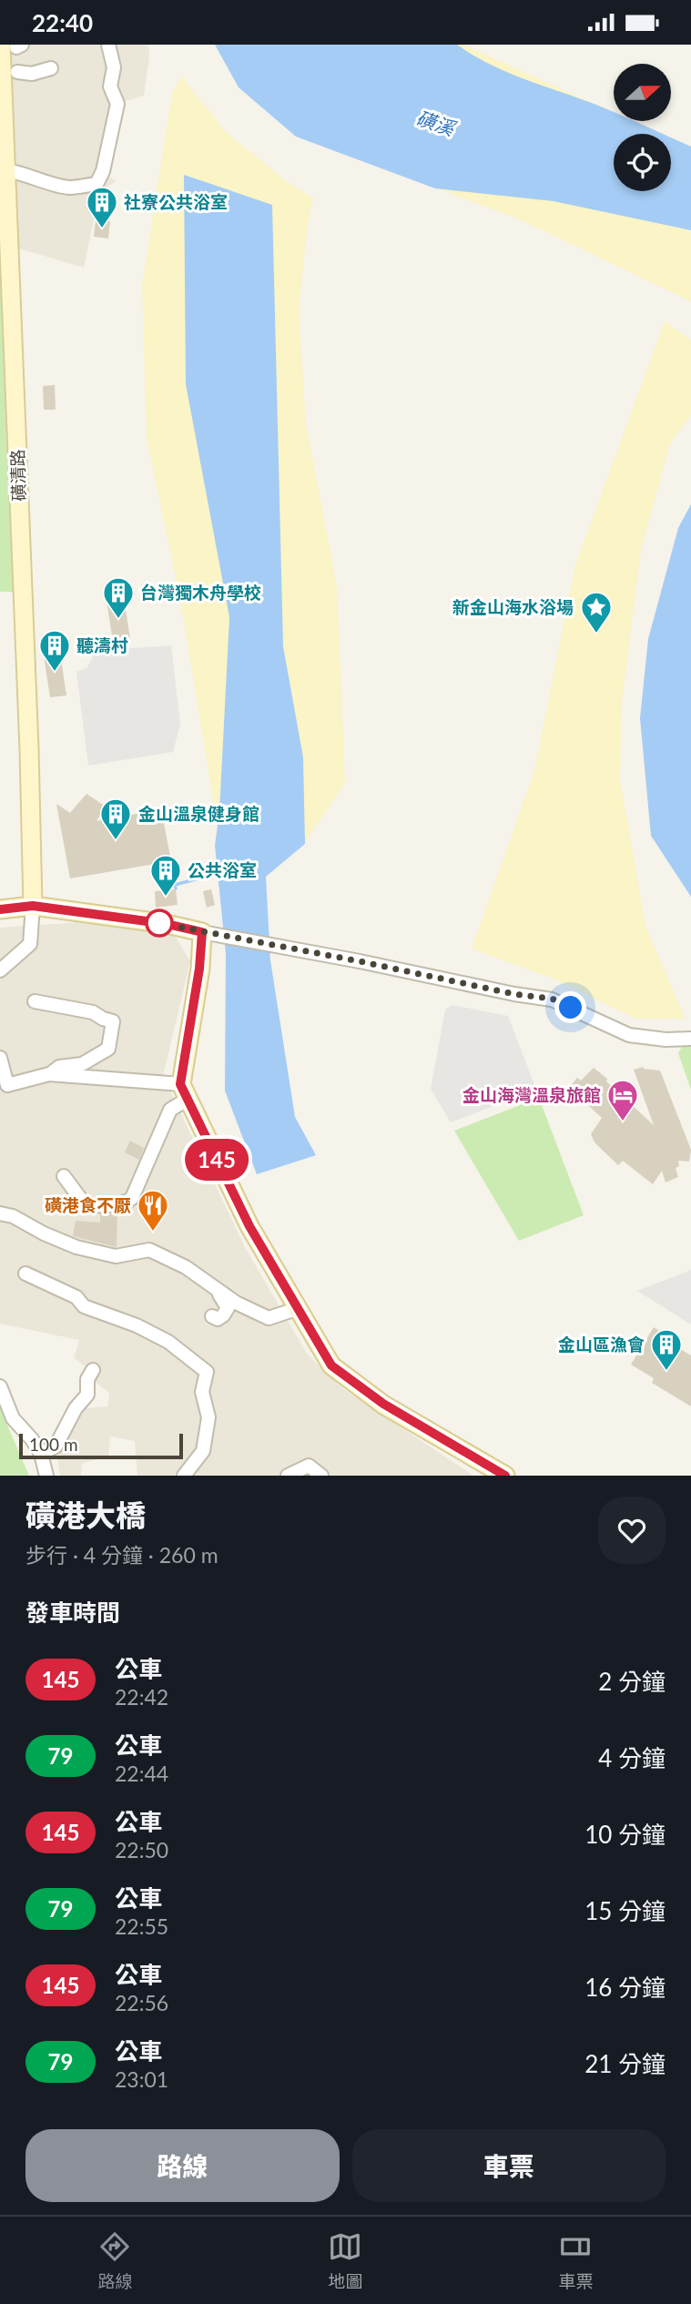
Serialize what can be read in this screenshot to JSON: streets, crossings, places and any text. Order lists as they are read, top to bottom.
{
  "streets": {
    "street": ["磺清路"]
  },
  "water": ["磺溪"],
  "places": {
    "building": [
      "社寮公共浴室",
      "台灣獨木舟學校",
      "聽濤村",
      "金山溫泉健身館",
      "公共浴室",
      "金山區漁會"
    ],
    "place": ["新金山海水浴場"],
    "hotel": ["金山海灣溫泉旅館"],
    "restaurant": ["磺港食不厭"]
  },
  "lines": ["bus line 145"],
  "scale_bar": "100 m",
  "north": "right",
  "page": {
    "status": "22:40",
    "on_map": "145",
    "scale": "100 m",
    "heading": [
      ["磺港大橋", "步行 · 4 分鐘 · 260 m"],
      "發車時間"
    ],
    "list": [
      {
        "mark": "145",
        "name": "公車",
        "note": "22:42",
        "value": "2 分鐘"
      },
      {
        "mark": "79",
        "name": "公車",
        "note": "22:44",
        "value": "4 分鐘"
      },
      {
        "mark": "145",
        "name": "公車",
        "note": "22:50",
        "value": "10 分鐘"
      },
      {
        "mark": "79",
        "name": "公車",
        "note": "22:55",
        "value": "15 分鐘"
      },
      {
        "mark": "145",
        "name": "公車",
        "note": "22:56",
        "value": "16 分鐘"
      },
      {
        "mark": "79",
        "name": "公車",
        "note": "23:01",
        "value": "21 分鐘"
      }
    ],
    "buttons": ["路線", "車票"],
    "tabs": ["路線", "地圖", "車票"]
  }
}
